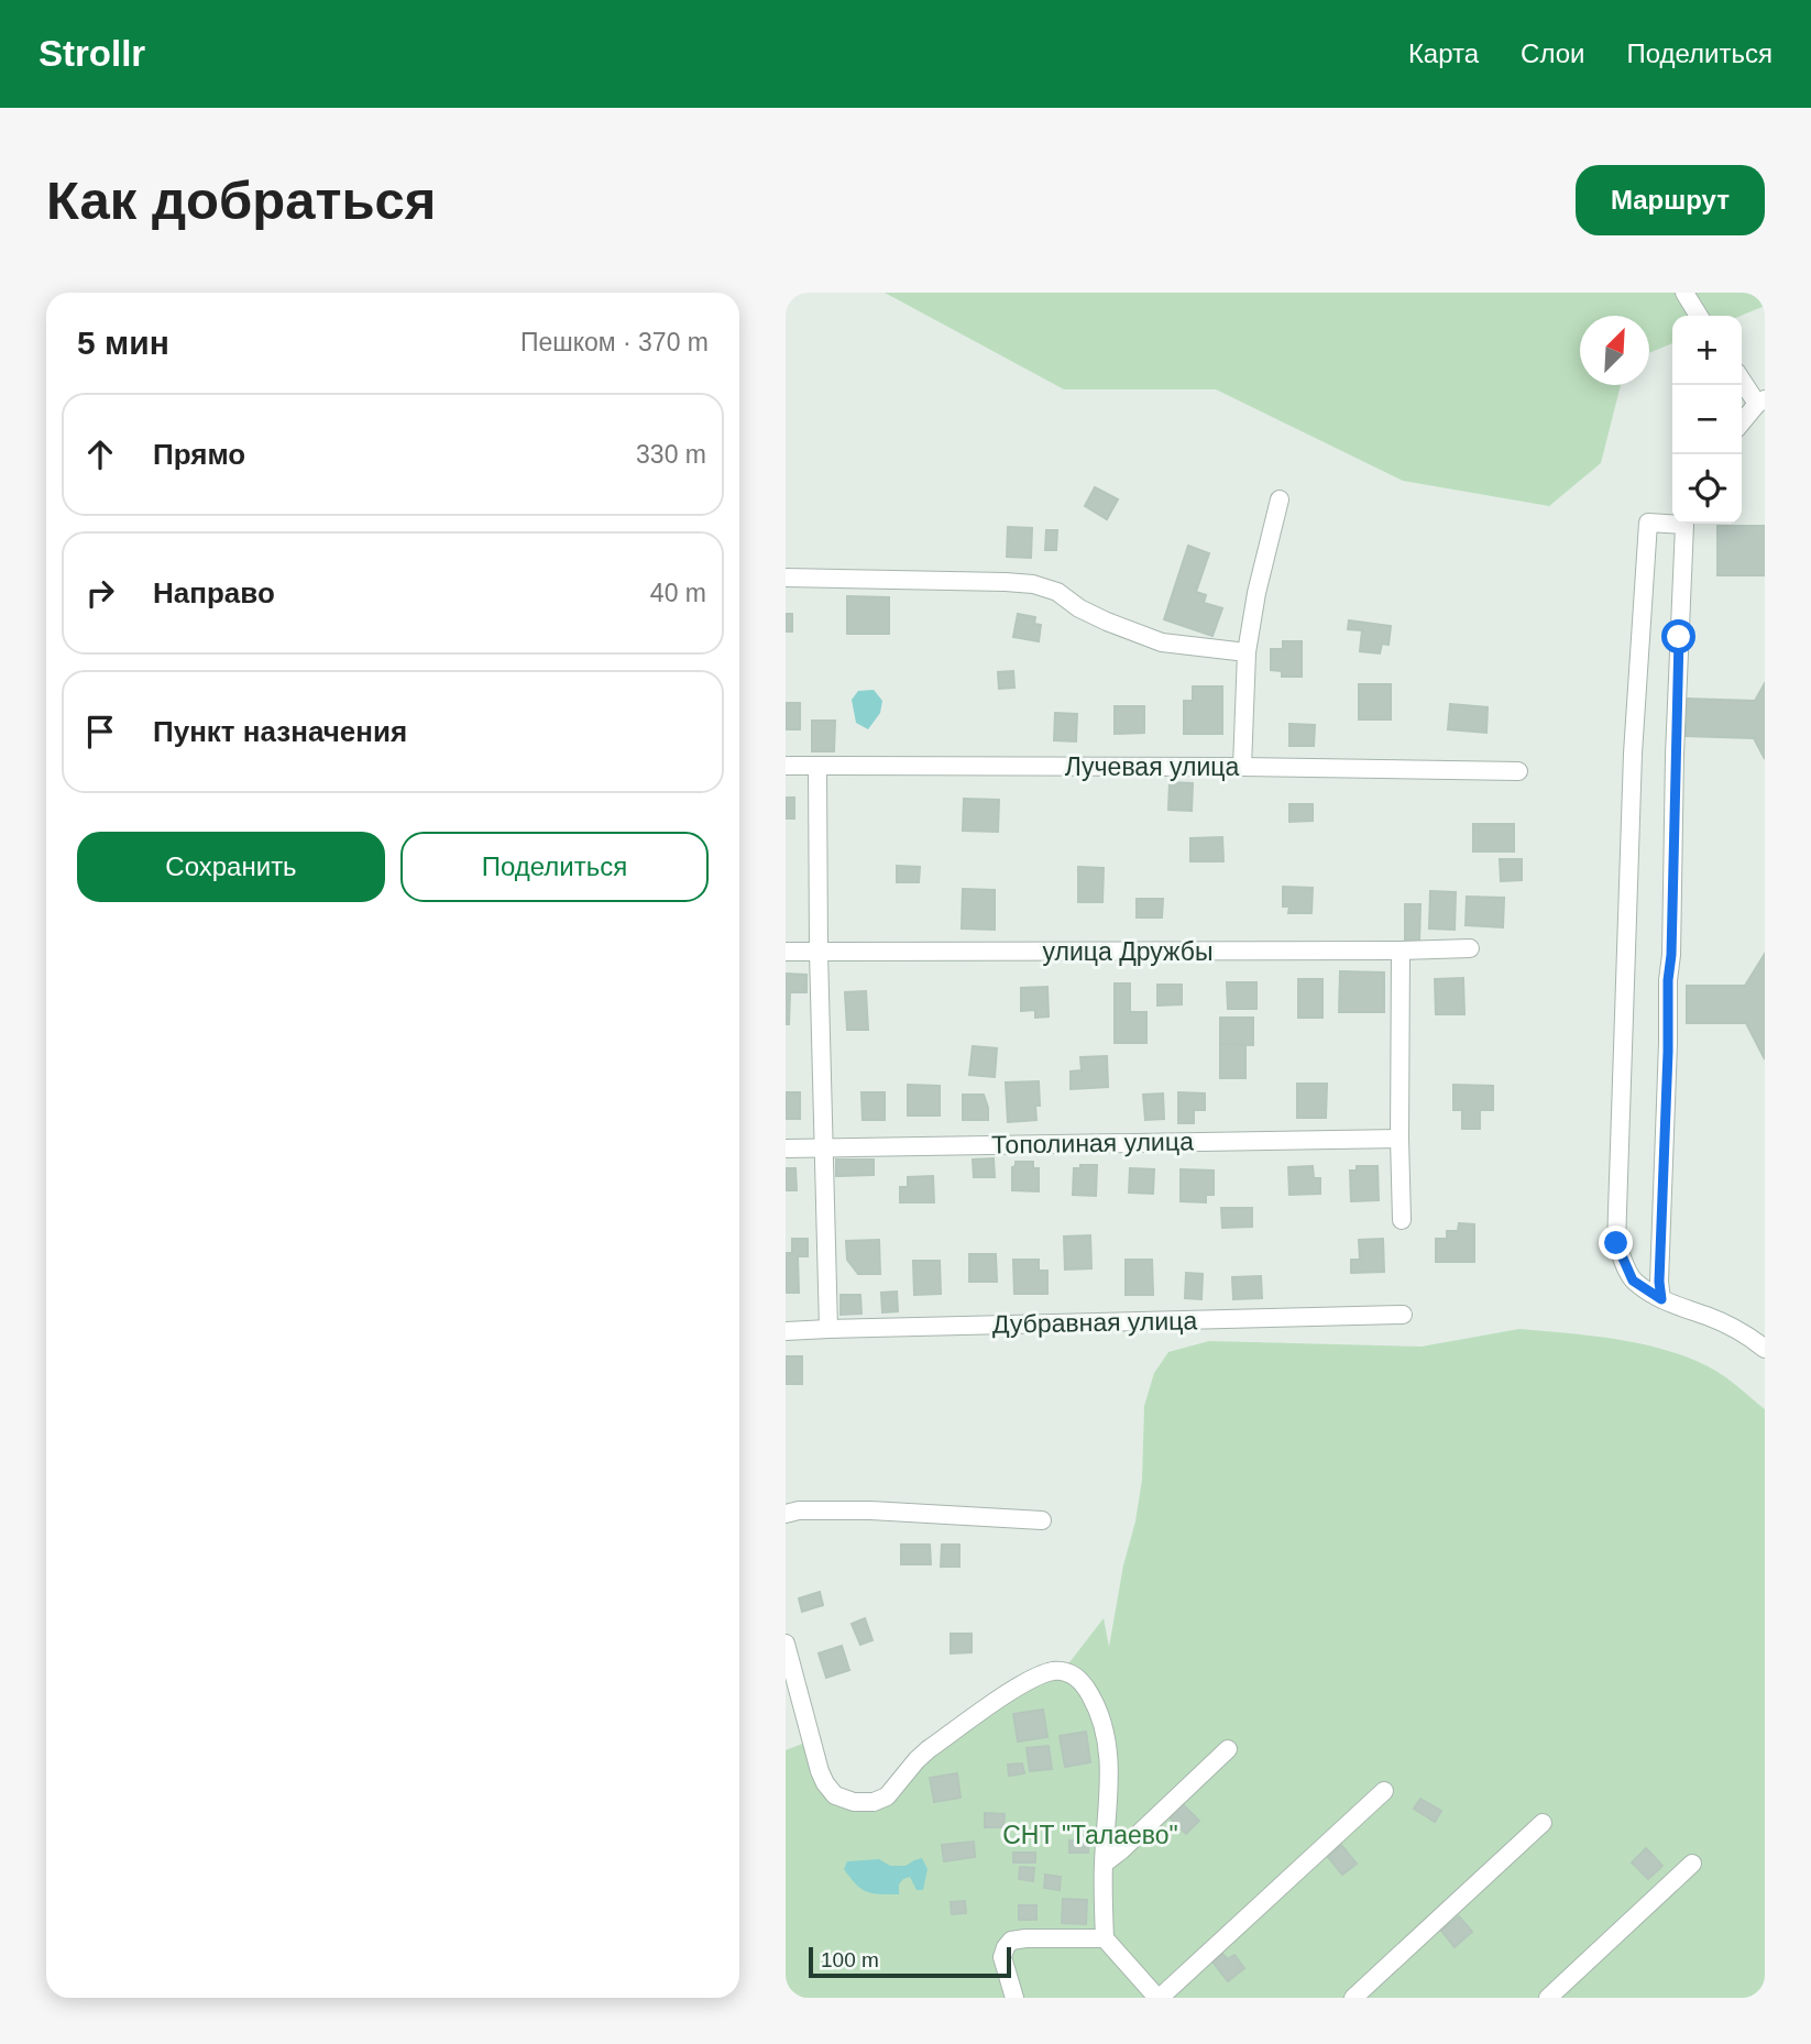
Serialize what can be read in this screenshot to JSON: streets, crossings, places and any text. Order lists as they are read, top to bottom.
{
  "streets": {
    "street": [
      "Лучевая улица",
      "улица Дружбы",
      "Тополиная улица",
      "Дубравная улица"
    ]
  },
  "parks": ["СНТ \"Талаево\""],
  "scale_bar": "100 m",
  "north": "top right",
  "page": {
    "header": "Strollr",
    "nav": ["Карта", "Слои", "Поделиться"],
    "buttons": [
      "Маршрут",
      ["Сохранить", "Поделиться"]
    ],
    "title": "Как добраться",
    "heading": ["5 мин", "Пешком · 370 m"],
    "map_buttons": ["+", "−"],
    "list": [
      ["Прямо", "330 m"],
      ["Направо", "40 m"],
      "Пункт назначения"
    ],
    "scale": "100 m"
  }
}
